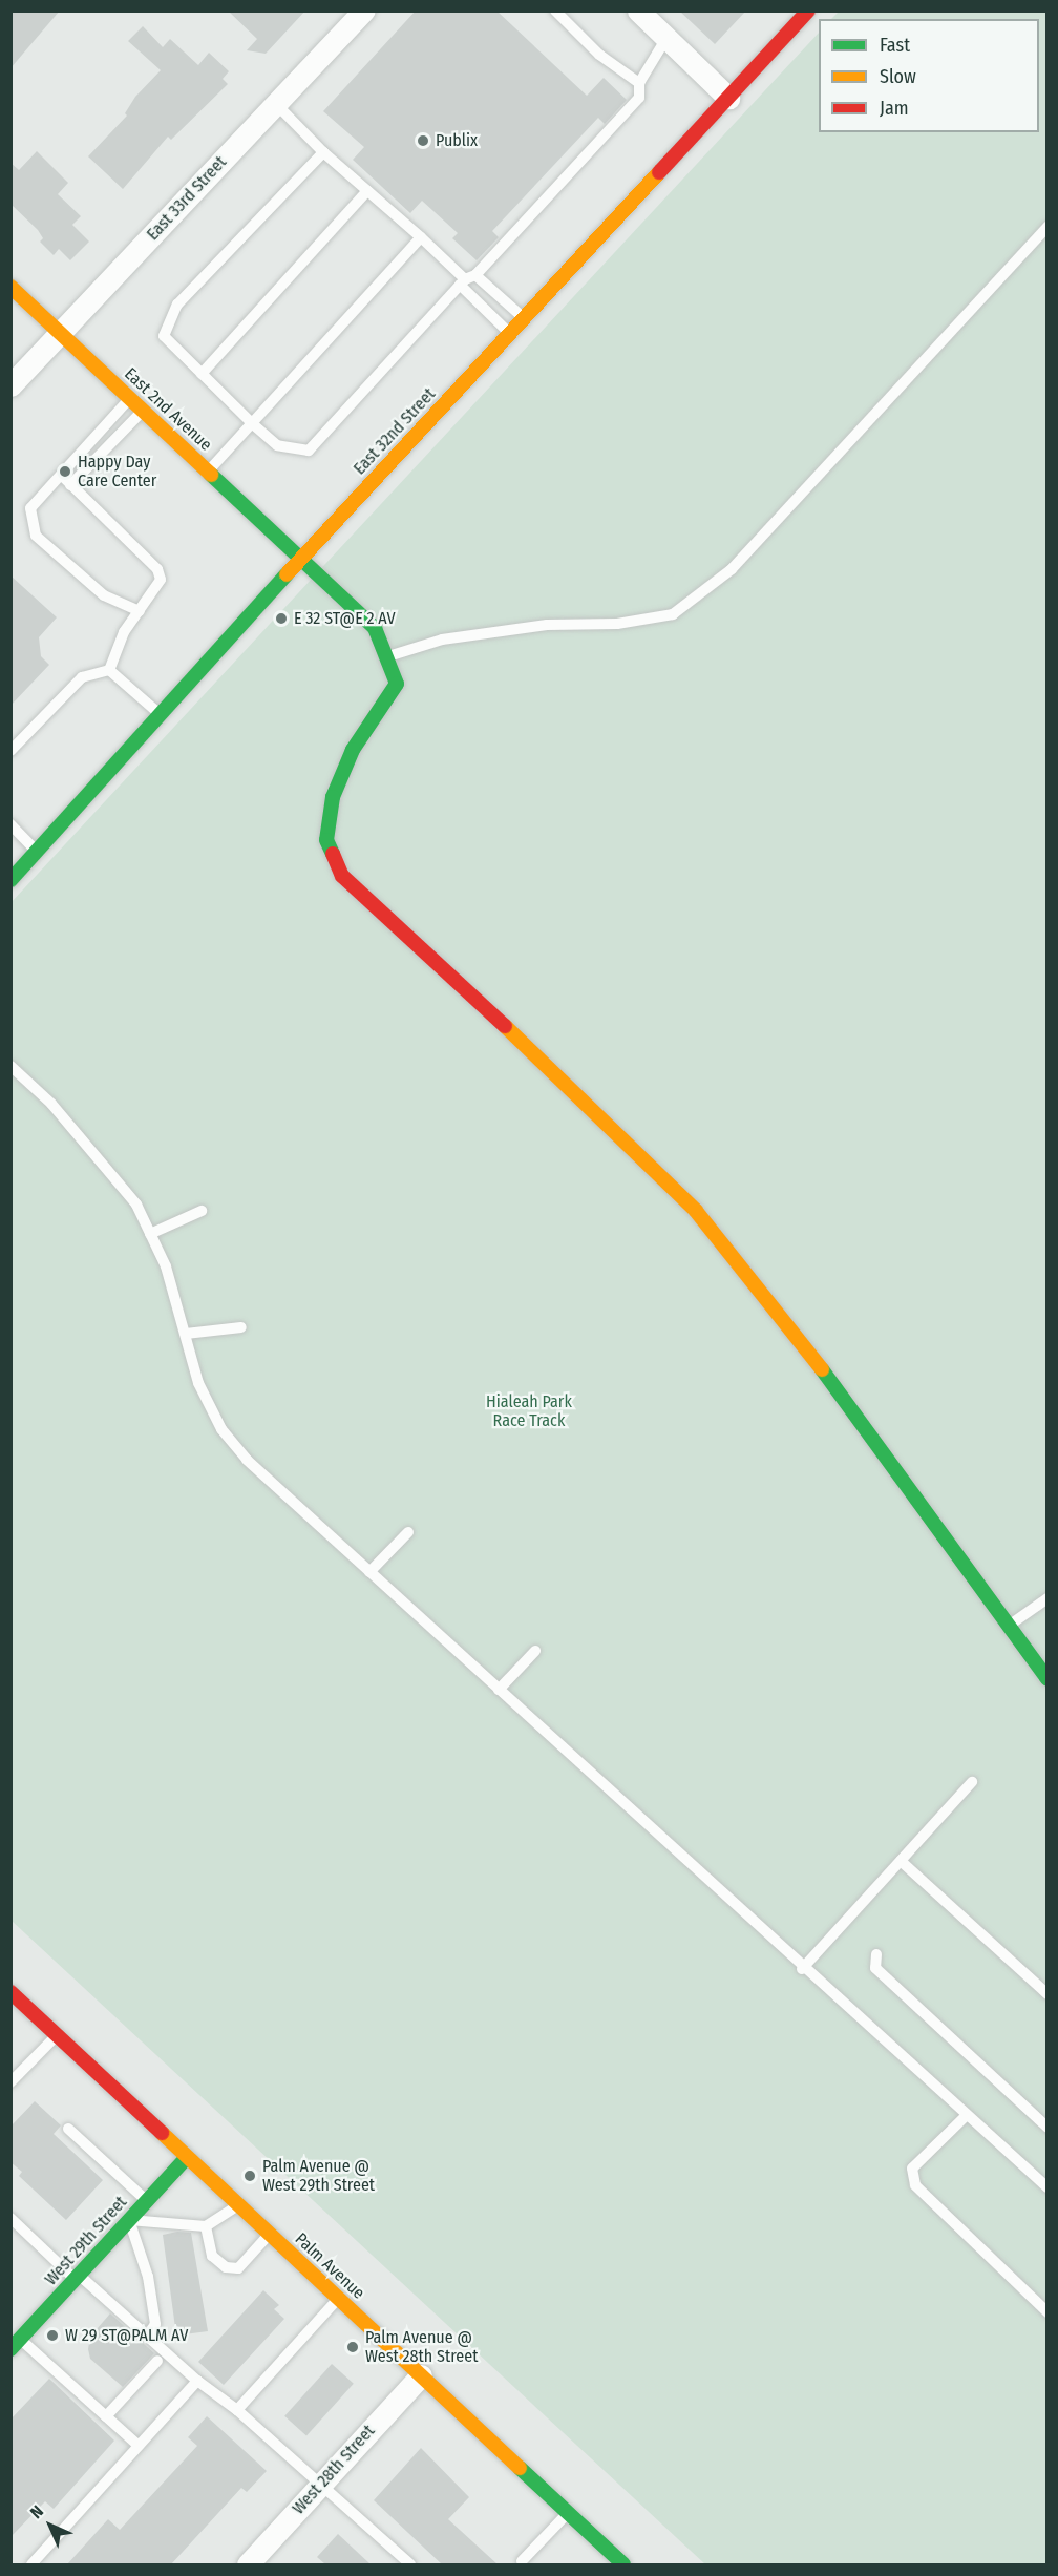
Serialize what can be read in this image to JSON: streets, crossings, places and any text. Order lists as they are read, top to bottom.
{
  "streets": {
    "street": [
      "East 33rd Street",
      "East 2nd Avenue",
      "East 32nd Street",
      "West 29th Street",
      "Palm Avenue",
      "West 28th Street"
    ]
  },
  "crossings": [
    ["East 33rd Street", "East 2nd Avenue"],
    ["East 2nd Avenue", "East 32nd Street"],
    ["West 29th Street", "Palm Avenue"],
    ["Palm Avenue", "West 28th Street"]
  ],
  "parks": ["Hialeah Park Race Track"],
  "places": [
    "Publix",
    "Happy Day Care Center",
    "E 32 ST@E 2 AV",
    "Palm Avenue @ West 29th Street",
    "W 29 ST@PALM AV",
    "Palm Avenue @ West 28th Street"
  ],
  "legend": ["Fast", "Slow", "Jam"],
  "north": "top left"
}
